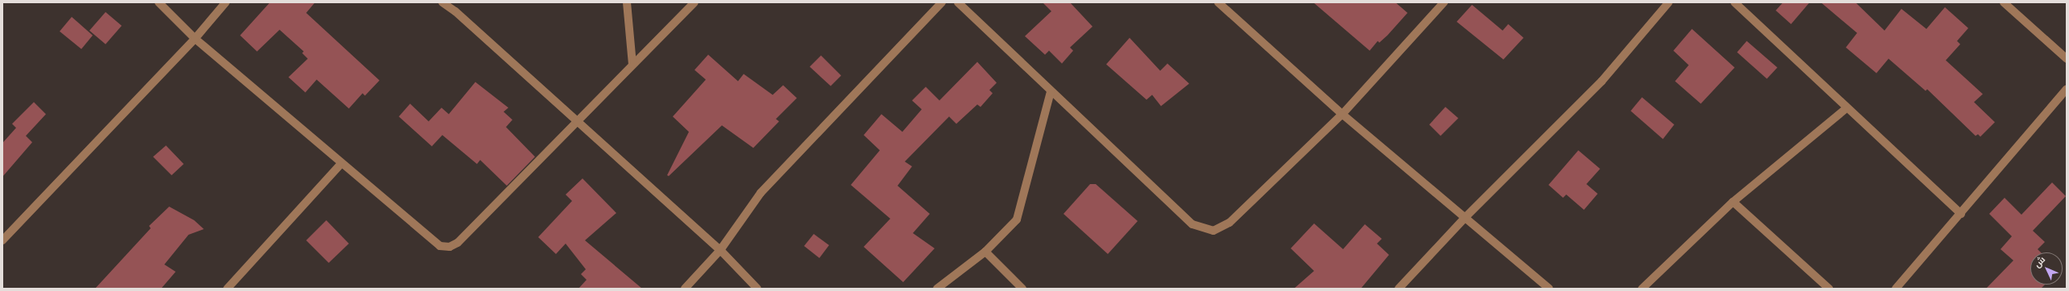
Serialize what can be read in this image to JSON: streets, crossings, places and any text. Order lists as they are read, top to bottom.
{
  "north": "top left"
}
